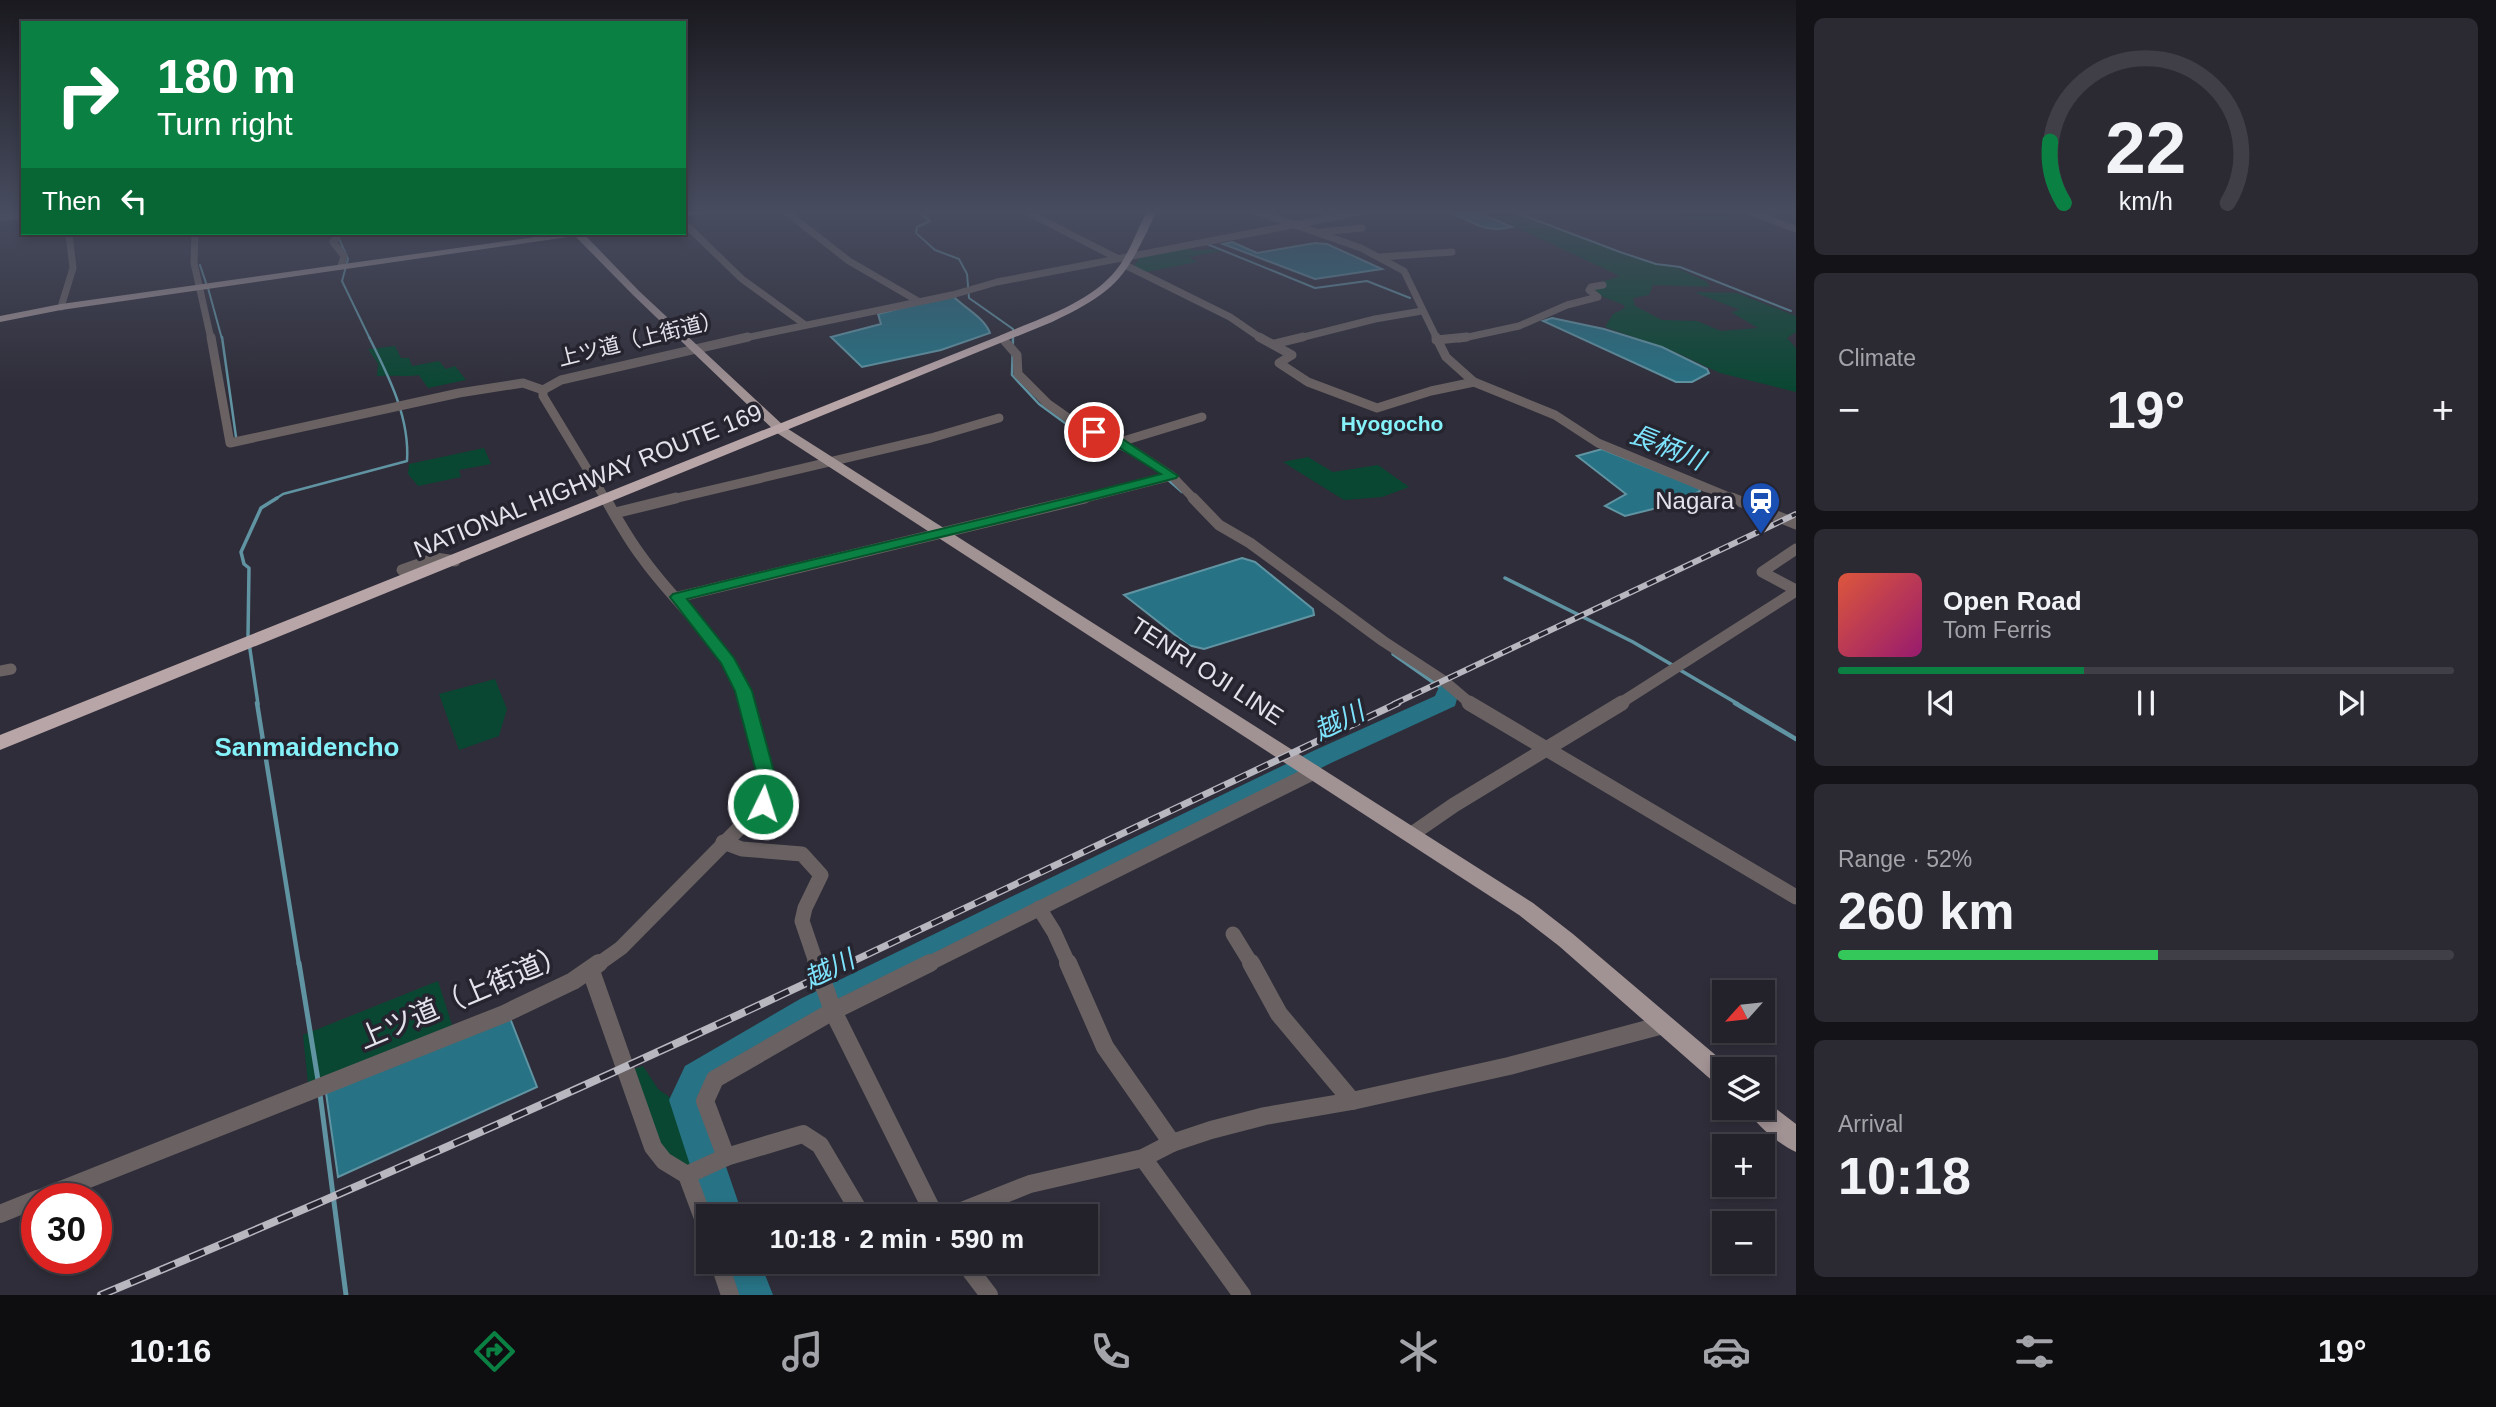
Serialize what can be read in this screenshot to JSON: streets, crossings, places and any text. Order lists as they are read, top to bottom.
{
  "streets": {
    "highway": ["NATIONAL HIGHWAY ROUTE 169"],
    "main road": ["TENRI OJI LINE"],
    "street": ["上ツ道（上街道）"]
  },
  "crossings": [
    ["上ツ道（上街道）", "NATIONAL HIGHWAY ROUTE 169"],
    ["上ツ道（上街道）", "TENRI OJI LINE"],
    ["NATIONAL HIGHWAY ROUTE 169", "TENRI OJI LINE"]
  ],
  "districts": ["Hyogocho", "Sanmaidencho"],
  "water": ["長柄川", "越川"],
  "places": {
    "station": ["Nagara"]
  },
  "north": "bottom left",
  "page": {
    "turn": ["180 m", "Turn right"],
    "then": "Then",
    "tile": [
      "Climate",
      ["Range · 52%", "260 km"],
      ["Arrival", "10:18"]
    ],
    "heat": ["−", "19°", "+"],
    "song": ["Open Road", "Tom Ferris"],
    "map_buttons": ["+", "−"],
    "limit": "30",
    "trip": "10:18 · 2 min · 590 m",
    "tabs": ["10:16", "19°"],
    "gauge": ["22", "km/h"]
  }
}
